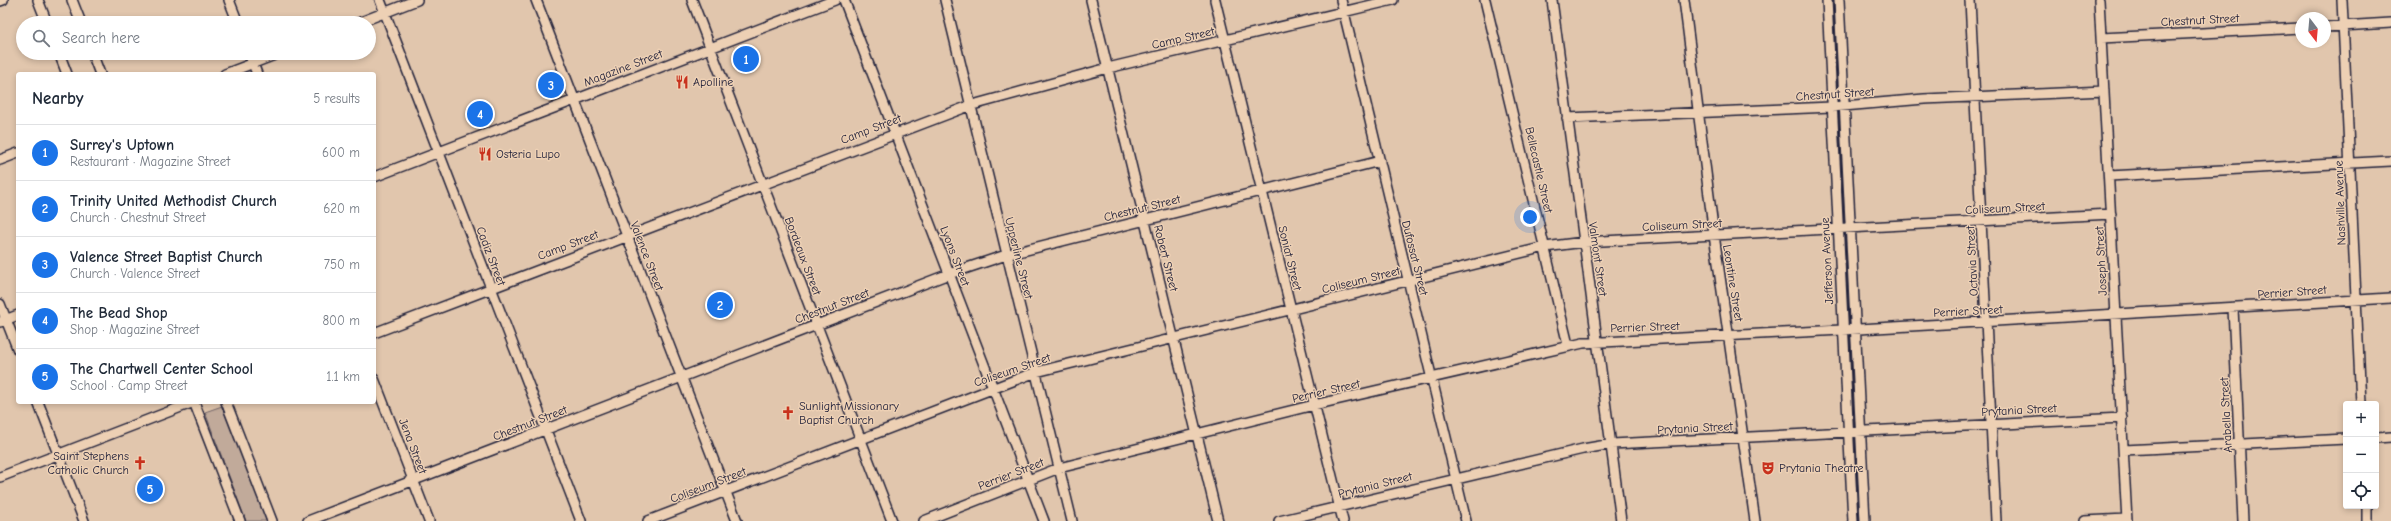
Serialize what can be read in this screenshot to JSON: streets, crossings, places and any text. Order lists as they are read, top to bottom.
{
  "streets": {
    "street": [
      "Chestnut Street",
      "Camp Street",
      "Magazine Street",
      "Bellecastle Street",
      "Nashville Avenue",
      "Coliseum Street",
      "Cadiz Street",
      "Valence Street",
      "Bordeaux Street",
      "Lyons Street",
      "Upperline Street",
      "Robert Street",
      "Soniat Street",
      "Dufossat Street",
      "Valmont Street",
      "Jefferson Avenue",
      "Octavia Street",
      "Joseph Street",
      "Leontine Street",
      "Perrier Street",
      "Prytania Street",
      "Arabella Street",
      "Jena Street"
    ]
  },
  "crossings": [
    ["Chestnut Street", "Cadiz Street"],
    ["Chestnut Street", "Valence Street"],
    ["Chestnut Street", "Bordeaux Street"],
    ["Chestnut Street", "Lyons Street"],
    ["Chestnut Street", "Upperline Street"],
    ["Chestnut Street", "Robert Street"],
    ["Chestnut Street", "Soniat Street"],
    ["Chestnut Street", "Dufossat Street"],
    ["Chestnut Street", "Valmont Street"],
    ["Chestnut Street", "Jefferson Avenue"],
    ["Chestnut Street", "Octavia Street"],
    ["Chestnut Street", "Joseph Street"],
    ["Chestnut Street", "Leontine Street"],
    ["Chestnut Street", "Jena Street"],
    ["Camp Street", "Cadiz Street"],
    ["Camp Street", "Valence Street"],
    ["Camp Street", "Bordeaux Street"],
    ["Camp Street", "Lyons Street"],
    ["Camp Street", "Upperline Street"],
    ["Camp Street", "Robert Street"],
    ["Camp Street", "Soniat Street"],
    ["Camp Street", "Dufossat Street"],
    ["Magazine Street", "Cadiz Street"],
    ["Magazine Street", "Valence Street"],
    ["Magazine Street", "Bordeaux Street"],
    ["Bellecastle Street", "Coliseum Street"],
    ["Bellecastle Street", "Perrier Street"],
    ["Nashville Avenue", "Perrier Street"],
    ["Coliseum Street", "Valence Street"],
    ["Coliseum Street", "Bordeaux Street"],
    ["Coliseum Street", "Lyons Street"],
    ["Coliseum Street", "Upperline Street"],
    ["Coliseum Street", "Robert Street"],
    ["Coliseum Street", "Soniat Street"],
    ["Coliseum Street", "Dufossat Street"],
    ["Coliseum Street", "Valmont Street"],
    ["Coliseum Street", "Jefferson Avenue"],
    ["Coliseum Street", "Octavia Street"],
    ["Coliseum Street", "Joseph Street"],
    ["Coliseum Street", "Leontine Street"],
    ["Lyons Street", "Perrier Street"],
    ["Upperline Street", "Perrier Street"],
    ["Robert Street", "Perrier Street"],
    ["Soniat Street", "Perrier Street"],
    ["Soniat Street", "Prytania Street"],
    ["Dufossat Street", "Perrier Street"],
    ["Dufossat Street", "Prytania Street"],
    ["Valmont Street", "Perrier Street"],
    ["Valmont Street", "Prytania Street"],
    ["Jefferson Avenue", "Perrier Street"],
    ["Jefferson Avenue", "Prytania Street"],
    ["Octavia Street", "Perrier Street"],
    ["Octavia Street", "Prytania Street"],
    ["Joseph Street", "Perrier Street"],
    ["Joseph Street", "Prytania Street"],
    ["Leontine Street", "Perrier Street"],
    ["Leontine Street", "Prytania Street"],
    ["Perrier Street", "Arabella Street"]
  ],
  "places": {
    "restaurant": ["Apolline", "Osteria Lupo"],
    "church": ["Sunlight Missionary Baptist Church", "Saint Stephens Catholic Church"],
    "theatre": ["Prytania Theatre"]
  },
  "north": "bottom",
  "page": {
    "search": "Search here",
    "pins": [
      "1",
      "3",
      "4",
      "2",
      "5"
    ],
    "heading": ["Nearby", "5 results"],
    "list": [
      {
        "mark": "1",
        "name": "Surrey's Uptown",
        "note": "Restaurant · Magazine Street",
        "value": "600 m"
      },
      {
        "mark": "2",
        "name": "Trinity United Methodist Church",
        "note": "Church · Chestnut Street",
        "value": "620 m"
      },
      {
        "mark": "3",
        "name": "Valence Street Baptist Church",
        "note": "Church · Valence Street",
        "value": "750 m"
      },
      {
        "mark": "4",
        "name": "The Bead Shop",
        "note": "Shop · Magazine Street",
        "value": "800 m"
      },
      {
        "mark": "5",
        "name": "The Chartwell Center School",
        "note": "School · Camp Street",
        "value": "1.1 km"
      }
    ],
    "map_buttons": ["+", "−"]
  }
}
